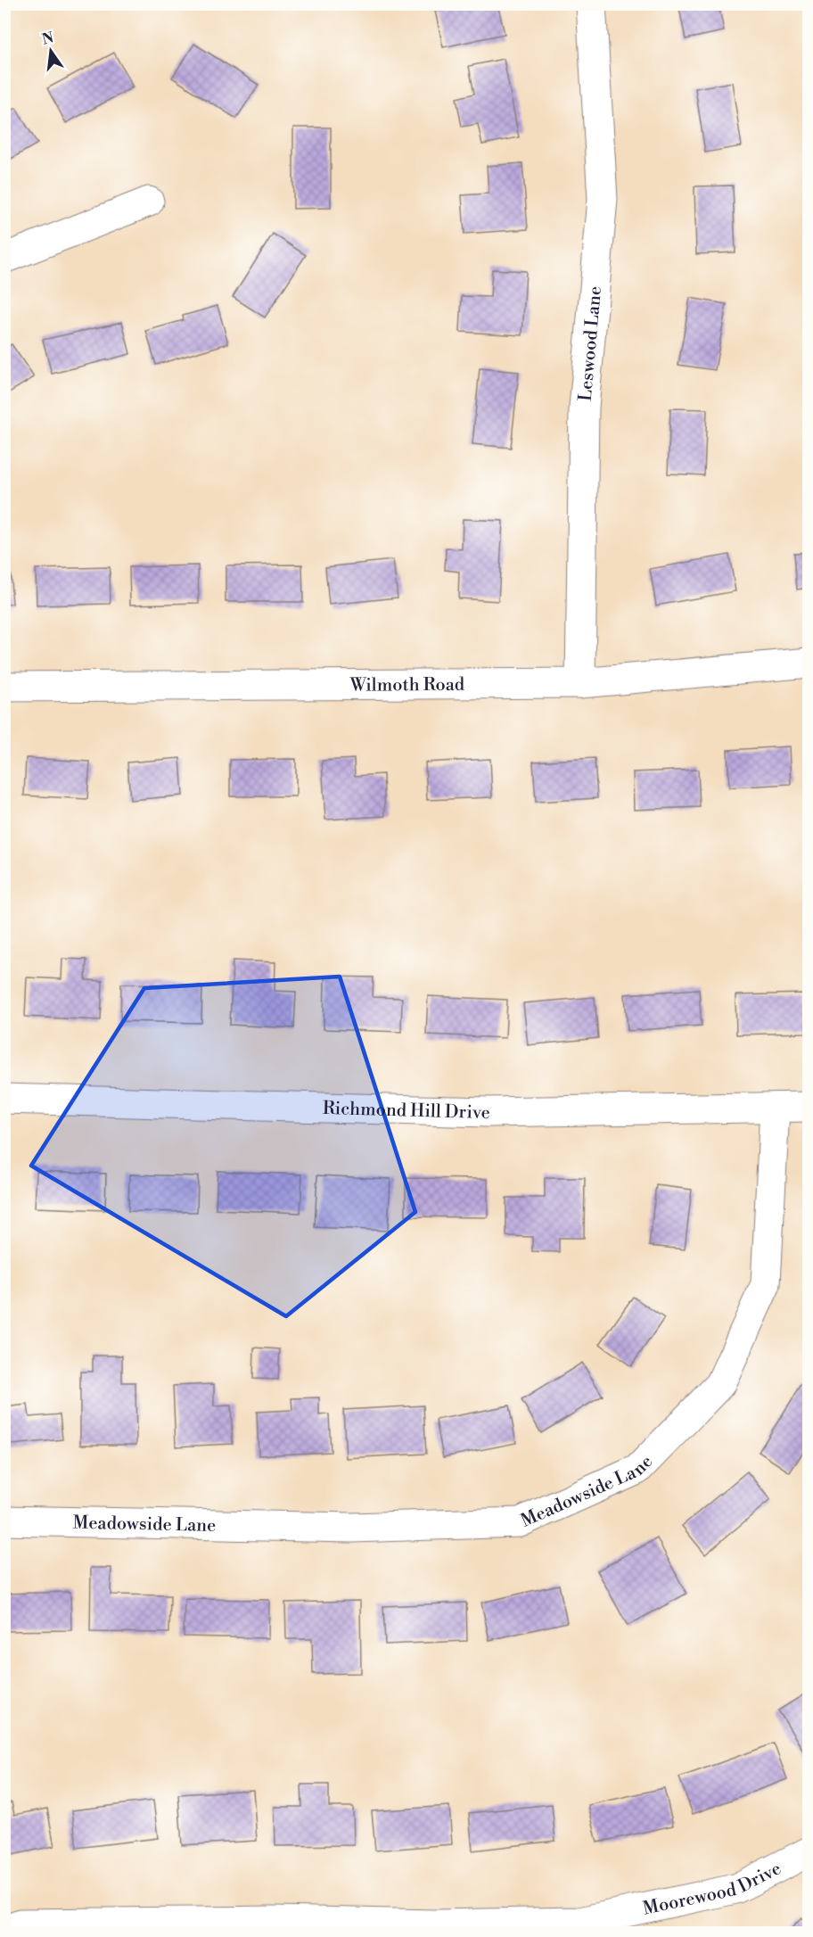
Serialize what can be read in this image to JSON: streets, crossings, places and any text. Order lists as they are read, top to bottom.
{
  "streets": {
    "street": [
      "Leswood Lane",
      "Wilmoth Road",
      "Richmond Hill Drive",
      "Meadowside Lane",
      "Moorewood Drive"
    ]
  },
  "crossings": [
    ["Leswood Lane", "Wilmoth Road"],
    ["Richmond Hill Drive", "Meadowside Lane"]
  ],
  "north": "top"
}
